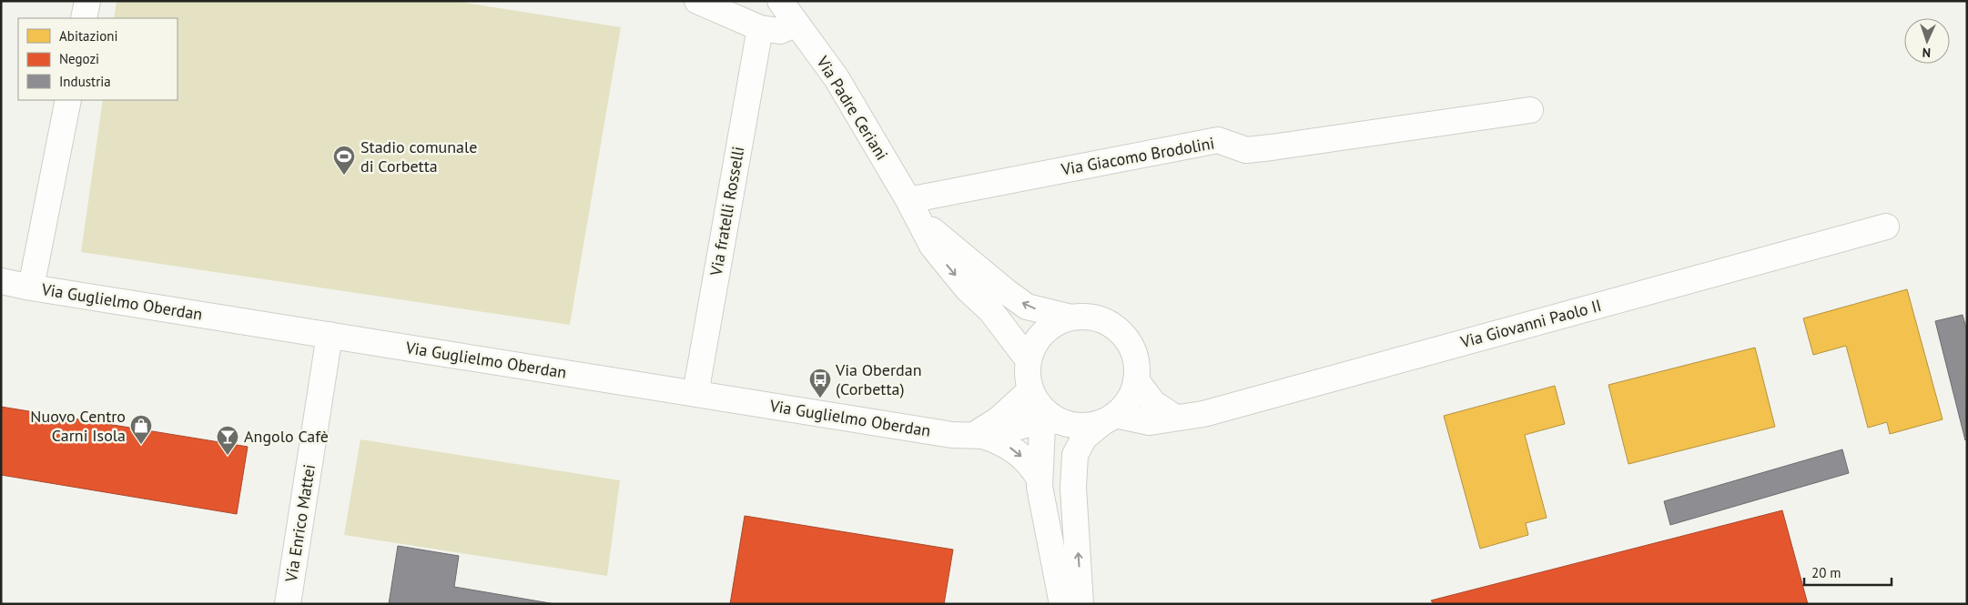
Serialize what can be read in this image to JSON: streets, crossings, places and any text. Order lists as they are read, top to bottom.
{
  "streets": {
    "street": [
      "Via Padre Ceriani",
      "Via Giacomo Brodolini",
      "Via fratelli Rosselli",
      "Via Guglielmo Oberdan",
      "Via Giovanni Paolo II",
      "Via Enrico Mattei"
    ]
  },
  "crossings": [
    ["Via Padre Ceriani", "Via Giacomo Brodolini"],
    ["Via Padre Ceriani", "Via Giovanni Paolo II"],
    ["Via fratelli Rosselli", "Via Guglielmo Oberdan"],
    ["Via Guglielmo Oberdan", "Via Enrico Mattei"]
  ],
  "places": {
    "sports": ["Stadio comunale di Corbetta"],
    "bus stop": ["Via Oberdan (Corbetta)"],
    "shop": ["Nuovo Centro Carni Isola"],
    "bar": ["Angolo Cafè"]
  },
  "legend": ["Abitazioni", "Negozi", "Industria"],
  "scale_bar": "20 m",
  "north": "bottom"
}
